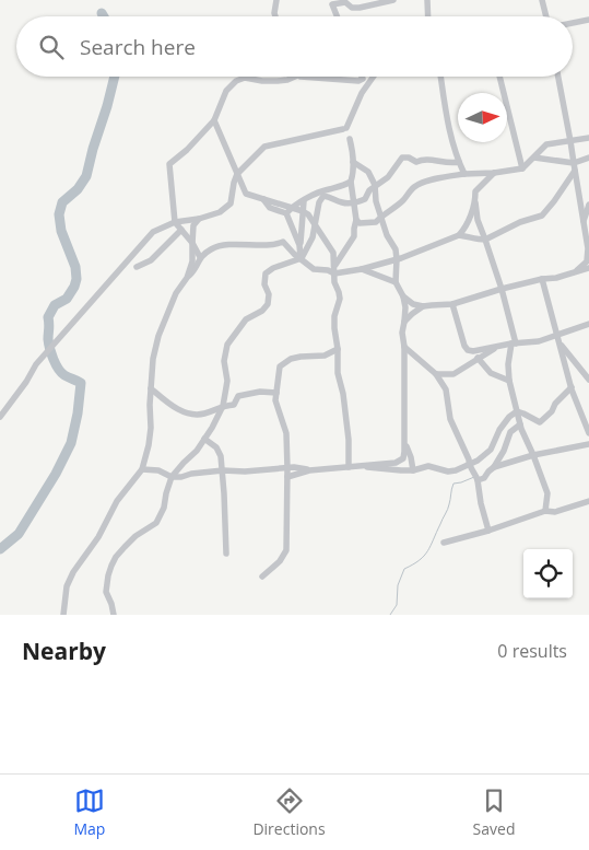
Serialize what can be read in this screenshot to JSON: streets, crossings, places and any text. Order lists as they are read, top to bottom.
{
  "north": "right",
  "page": {
    "search": "Search here",
    "heading": ["Nearby", "0 results"],
    "nav": ["Map", "Directions", "Saved"]
  }
}
